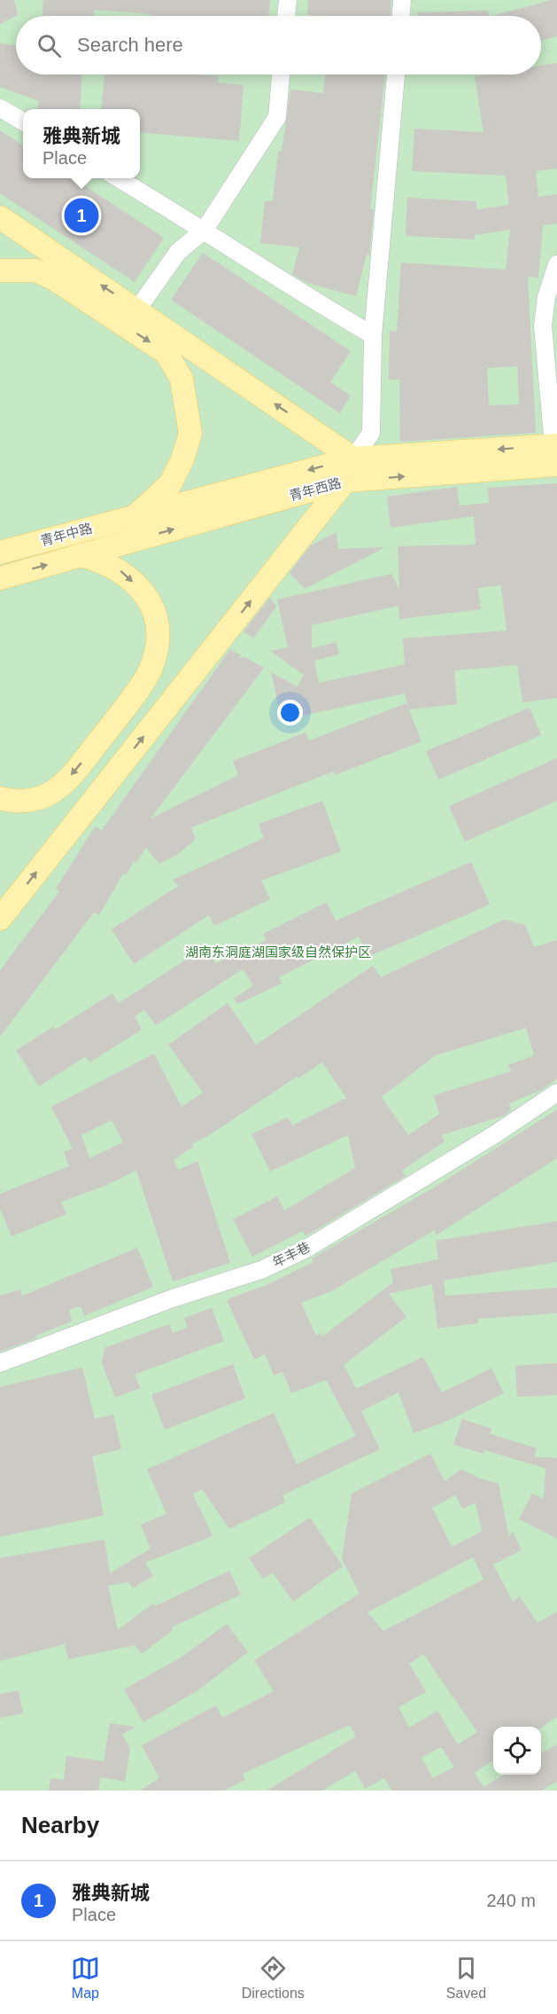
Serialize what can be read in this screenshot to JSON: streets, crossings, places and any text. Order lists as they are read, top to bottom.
{
  "streets": {
    "main road": ["青年西路", "青年中路"],
    "street": ["年丰巷"]
  },
  "crossings": [
    ["青年西路", "青年中路"]
  ],
  "parks": ["湖南东洞庭湖国家级自然保护区"],
  "page": {
    "search": "Search here",
    "popup": ["雅典新城", "Place"],
    "pins": "1",
    "heading": "Nearby",
    "list": [
      {
        "mark": "1",
        "name": "雅典新城",
        "note": "Place",
        "value": "240 m"
      }
    ],
    "nav": ["Map", "Directions", "Saved"]
  }
}
